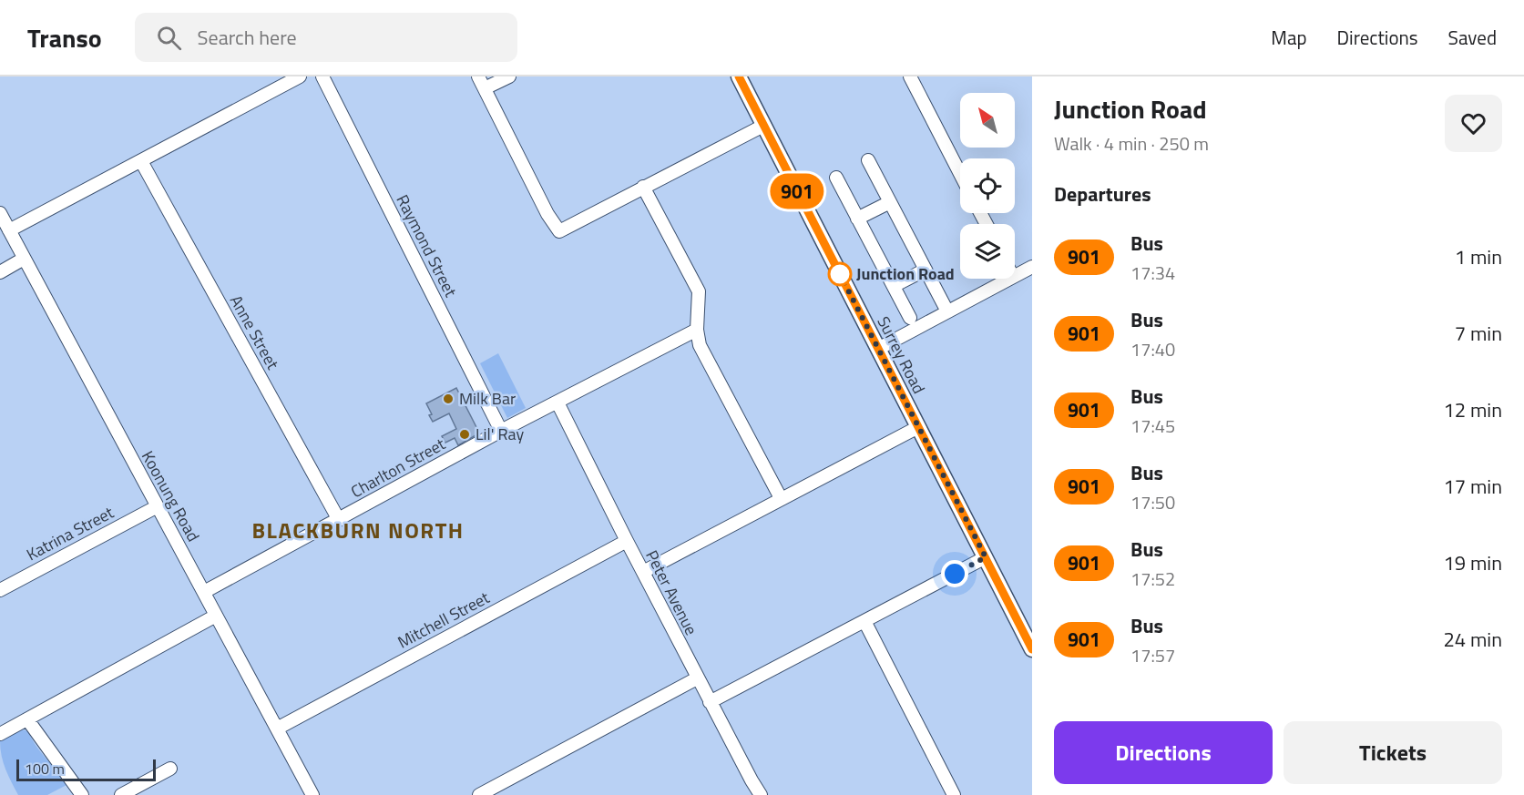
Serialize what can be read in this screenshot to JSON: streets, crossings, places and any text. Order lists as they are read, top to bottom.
{
  "streets": {
    "main road": ["Surrey Road"],
    "street": [
      "Raymond Street",
      "Anne Street",
      "Charlton Street",
      "Koonung Road",
      "Katrina Street",
      "Peter Avenue",
      "Mitchell Street"
    ]
  },
  "crossings": [
    ["Raymond Street", "Charlton Street"],
    ["Anne Street", "Charlton Street"],
    ["Charlton Street", "Koonung Road"],
    ["Charlton Street", "Peter Avenue"],
    ["Koonung Road", "Katrina Street"],
    ["Koonung Road", "Mitchell Street"],
    ["Peter Avenue", "Mitchell Street"]
  ],
  "districts": ["BLACKBURN NORTH"],
  "places": ["Junction Road", "Milk Bar", "Lil' Ray"],
  "lines": ["bus line 901"],
  "scale_bar": "100 m",
  "north": "top left",
  "page": {
    "header": "Transo",
    "search": "Search here",
    "nav": ["Map", "Directions", "Saved"],
    "on_map": "901",
    "heading": [
      ["Junction Road", "Walk · 4 min · 250 m"],
      "Departures"
    ],
    "list": [
      {
        "mark": "901",
        "name": "Bus",
        "note": "17:34",
        "value": "1 min"
      },
      {
        "mark": "901",
        "name": "Bus",
        "note": "17:40",
        "value": "7 min"
      },
      {
        "mark": "901",
        "name": "Bus",
        "note": "17:45",
        "value": "12 min"
      },
      {
        "mark": "901",
        "name": "Bus",
        "note": "17:50",
        "value": "17 min"
      },
      {
        "mark": "901",
        "name": "Bus",
        "note": "17:52",
        "value": "19 min"
      },
      {
        "mark": "901",
        "name": "Bus",
        "note": "17:57",
        "value": "24 min"
      }
    ],
    "buttons": ["Directions", "Tickets"],
    "scale": "100 m"
  }
}
